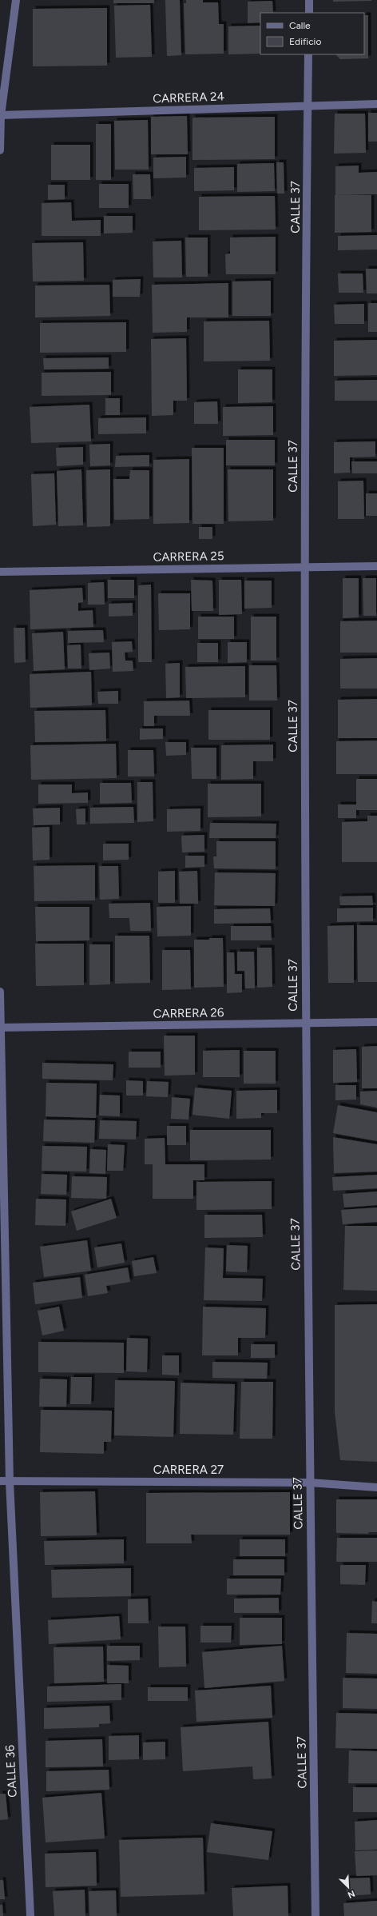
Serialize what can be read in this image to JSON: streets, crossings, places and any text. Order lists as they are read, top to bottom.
{
  "streets": {
    "street": [
      "CARRERA 24",
      "CALLE 37",
      "CARRERA 25",
      "CARRERA 26",
      "CARRERA 27",
      "CALLE 36"
    ]
  },
  "crossings": [
    ["CARRERA 24", "CALLE 37"],
    ["CALLE 37", "CARRERA 25"],
    ["CALLE 37", "CARRERA 26"],
    ["CALLE 37", "CARRERA 27"],
    ["CARRERA 26", "CALLE 36"],
    ["CARRERA 27", "CALLE 36"]
  ],
  "legend": ["Calle", "Edificio"],
  "north": "bottom right"
}
